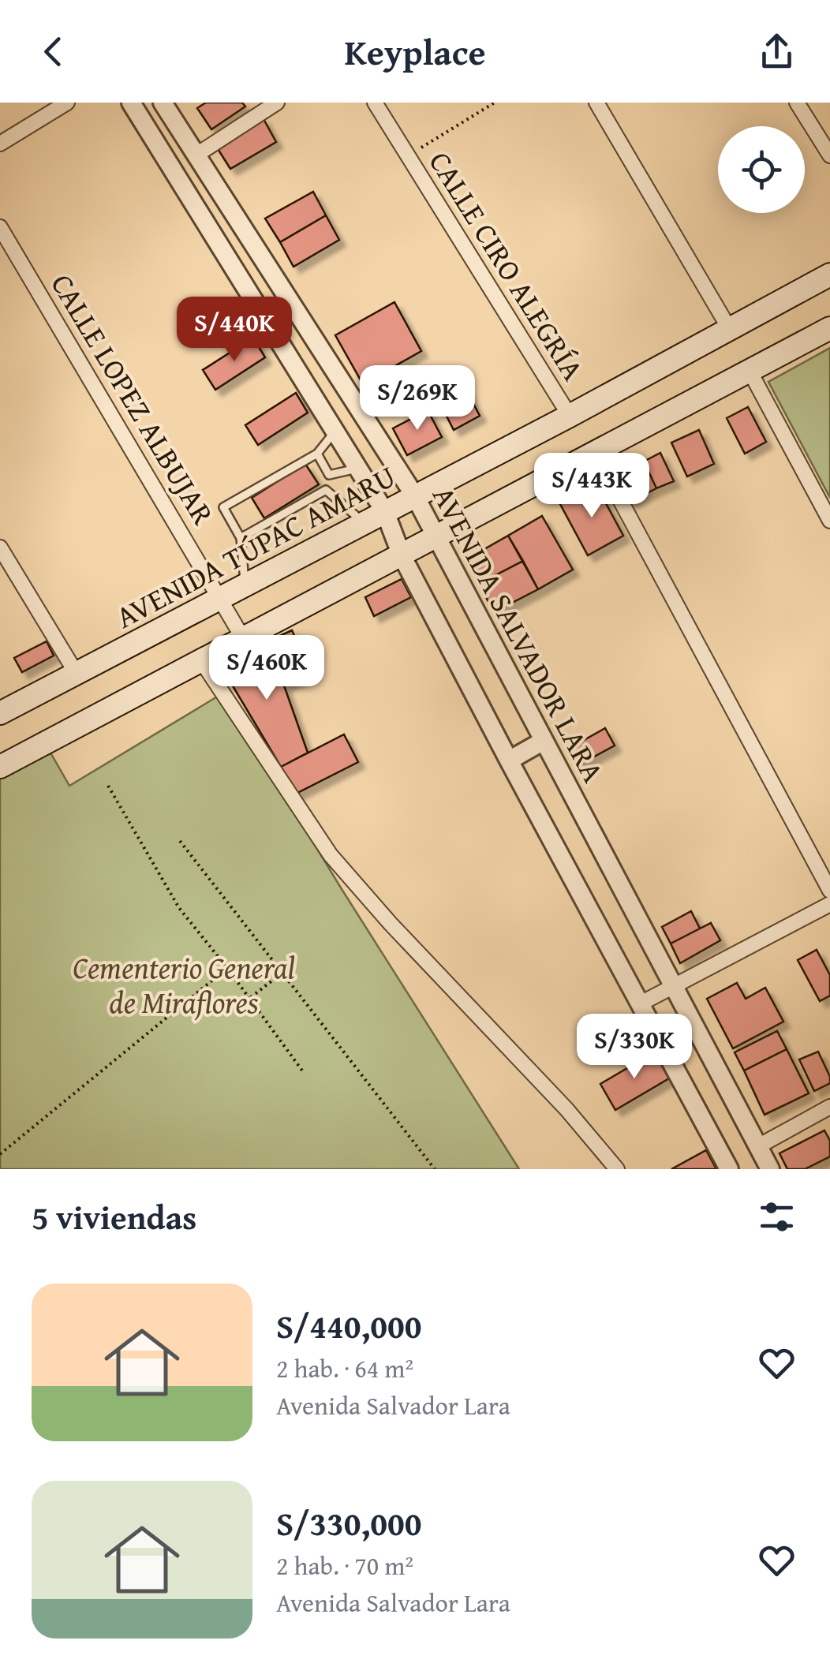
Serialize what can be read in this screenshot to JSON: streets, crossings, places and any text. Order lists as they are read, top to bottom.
{
  "streets": {
    "main road": ["AVENIDA TÚPAC AMARU"],
    "street": ["CALLE CIRO ALEGRÍA", "CALLE LOPEZ ALBUJAR", "AVENIDA SALVADOR LARA"]
  },
  "crossings": [
    ["CALLE CIRO ALEGRÍA", "AVENIDA TÚPAC AMARU"],
    ["CALLE LOPEZ ALBUJAR", "AVENIDA TÚPAC AMARU"],
    ["AVENIDA TÚPAC AMARU", "AVENIDA SALVADOR LARA"]
  ],
  "parks": ["Cementerio General de Miraflores"],
  "page": {
    "header": "Keyplace",
    "price": [
      "S/440K",
      "S/269K",
      "S/443K",
      "S/460K",
      "S/330K"
    ],
    "heading": "5 viviendas",
    "list": [
      {
        "name": "S/440,000",
        "note": "2 hab. · 64 m² · Avenida Salvador Lara"
      },
      {
        "name": "S/330,000",
        "note": "2 hab. · 70 m² · Avenida Salvador Lara"
      }
    ]
  }
}
